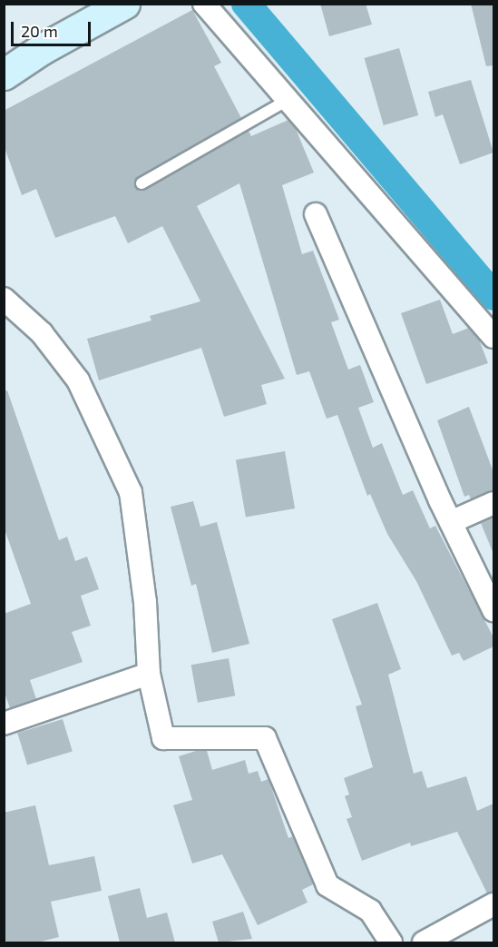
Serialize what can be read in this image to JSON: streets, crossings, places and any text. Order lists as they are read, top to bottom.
{
  "scale_bar": "20 m"
}
